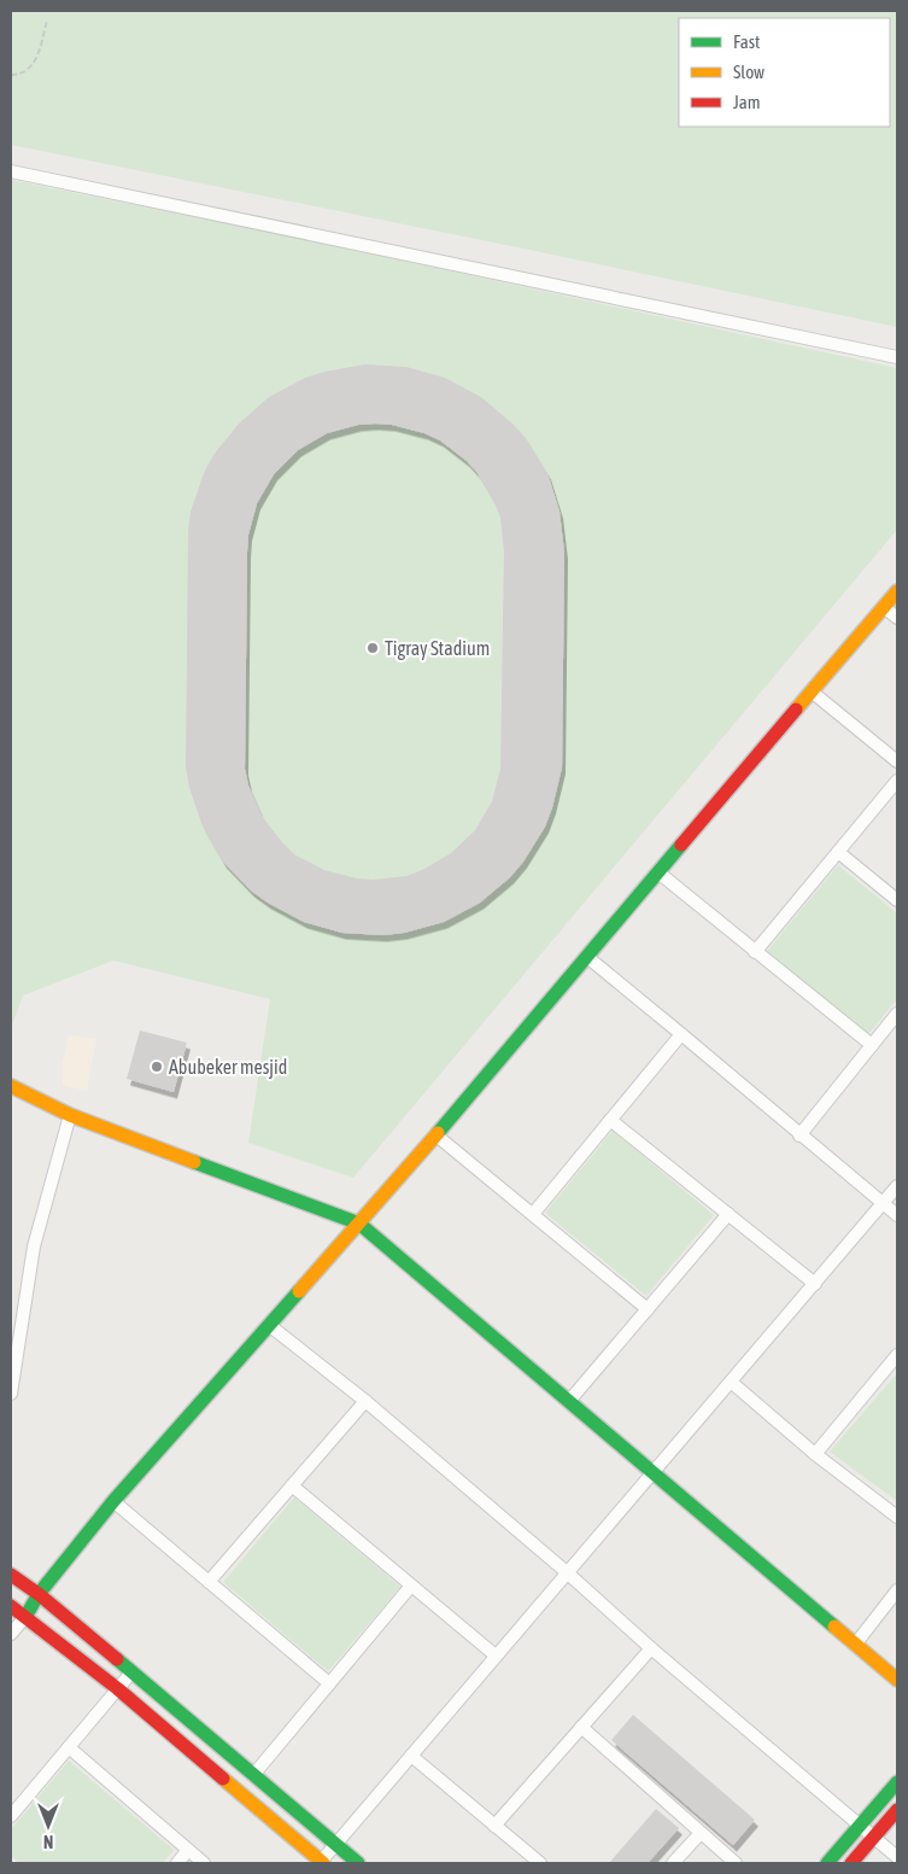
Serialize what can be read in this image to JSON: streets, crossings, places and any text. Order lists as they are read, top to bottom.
{
  "places": ["Tigray Stadium", "Abubeker mesjid"],
  "legend": ["Fast", "Slow", "Jam"],
  "north": "bottom"
}
